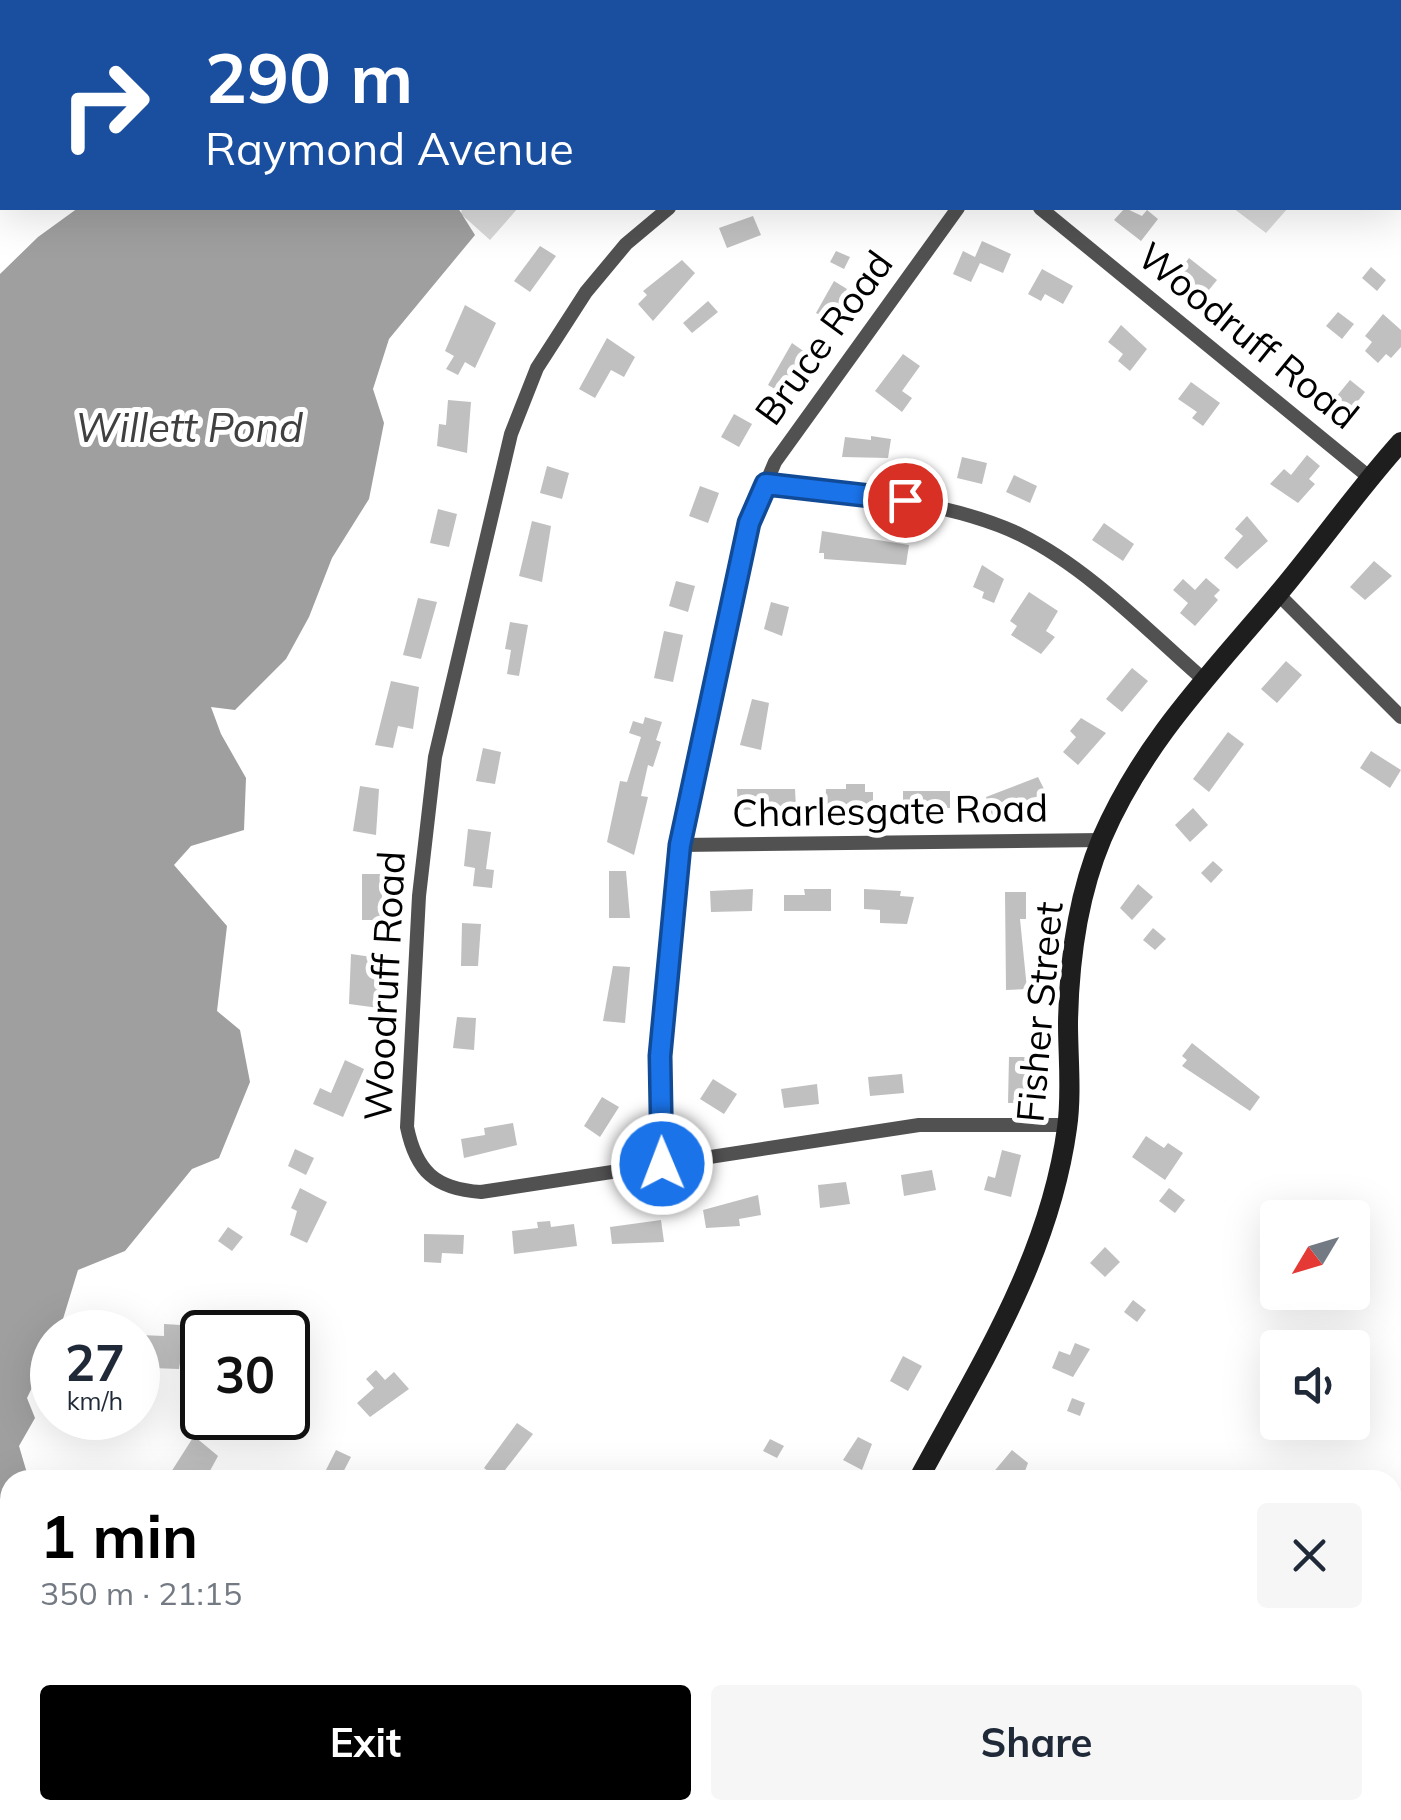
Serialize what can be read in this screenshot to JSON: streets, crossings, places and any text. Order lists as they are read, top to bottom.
{
  "streets": {
    "main road": ["Fisher Street"],
    "street": ["Woodruff Road", "Bruce Road", "Charlesgate Road"]
  },
  "crossings": [
    ["Woodruff Road", "Bruce Road"],
    ["Woodruff Road", "Fisher Street"],
    ["Bruce Road", "Charlesgate Road"],
    ["Charlesgate Road", "Fisher Street"]
  ],
  "water": ["Willett Pond"],
  "north": "bottom left",
  "page": {
    "turn": ["290 m", "Raymond Avenue"],
    "speed": "27 km/h",
    "limit": "30",
    "heading": ["1 min", "350 m · 21:15"],
    "buttons": ["Exit", "Share"]
  }
}
